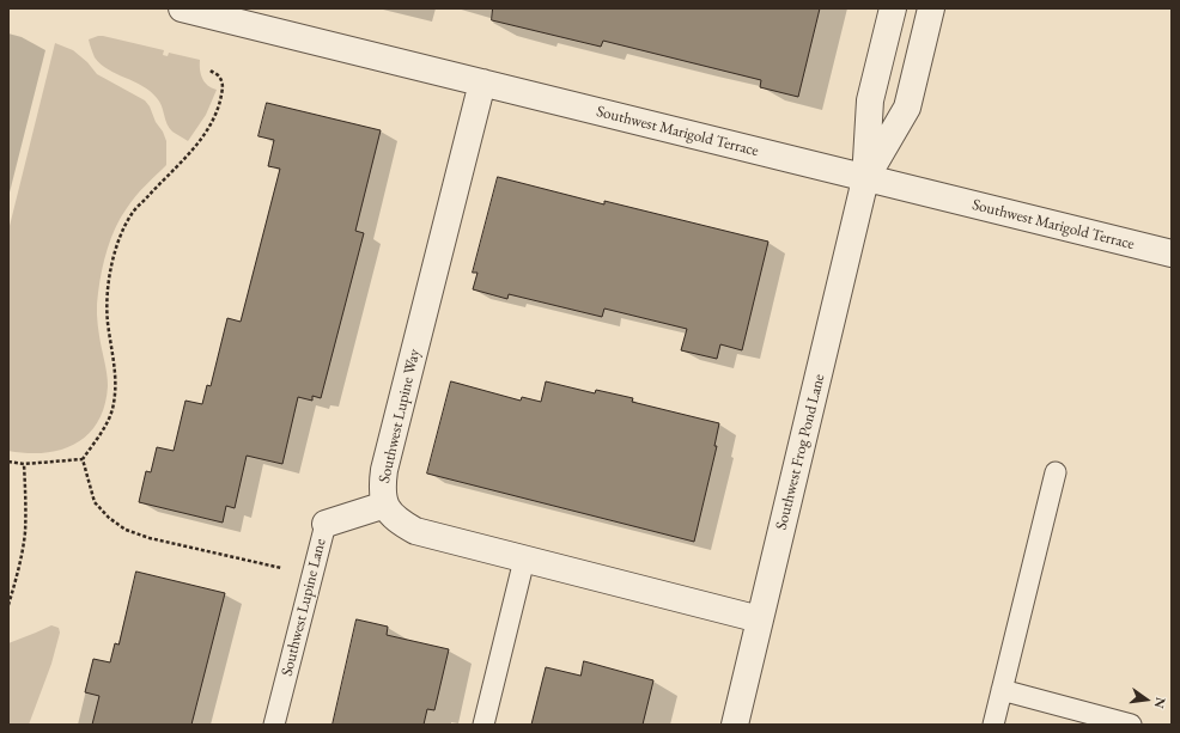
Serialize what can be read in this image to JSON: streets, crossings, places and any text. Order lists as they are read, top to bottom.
{
  "streets": {
    "street": [
      "Southwest Marigold Terrace",
      "Southwest Lupine Way",
      "Southwest Frog Pond Lane",
      "Southwest Lupine Lane"
    ]
  },
  "crossings": [
    ["Southwest Marigold Terrace", "Southwest Lupine Way"],
    ["Southwest Marigold Terrace", "Southwest Frog Pond Lane"],
    ["Southwest Lupine Way", "Southwest Frog Pond Lane"],
    ["Southwest Lupine Way", "Southwest Lupine Lane"]
  ],
  "north": "right"
}
